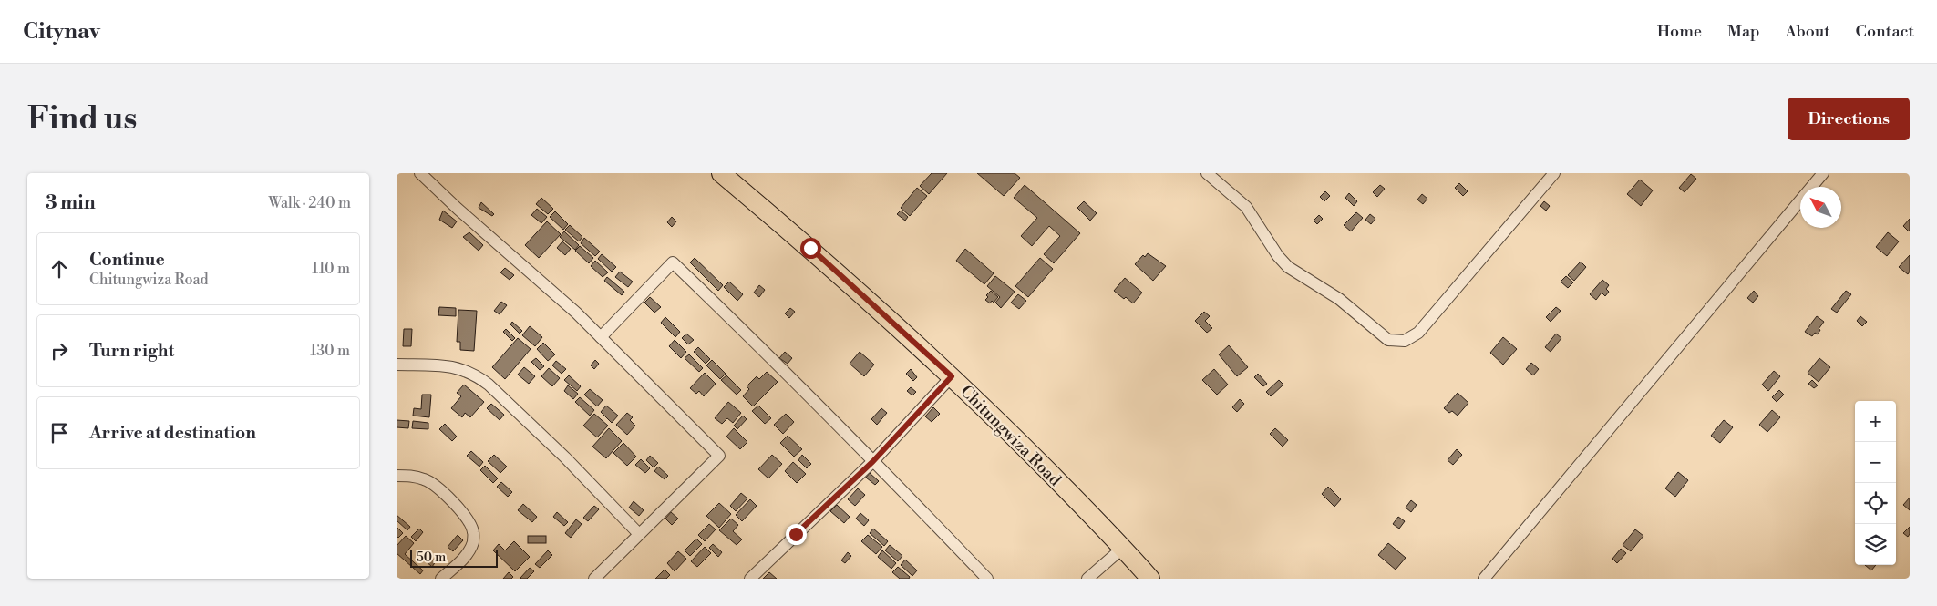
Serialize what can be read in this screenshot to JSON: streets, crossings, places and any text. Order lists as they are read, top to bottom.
{
  "streets": {
    "main road": ["Chitungwiza Road"]
  },
  "scale_bar": "50 m",
  "north": "top left",
  "page": {
    "header": "Citynav",
    "nav": [
      "Home",
      "Map",
      "About",
      "Contact"
    ],
    "buttons": "Directions",
    "title": "Find us",
    "heading": ["3 min", "Walk · 240 m"],
    "list": [
      ["Continue", "Chitungwiza Road", "110 m"],
      ["Turn right", "130 m"],
      "Arrive at destination"
    ],
    "map_buttons": ["+", "−"],
    "scale": "50 m"
  }
}
